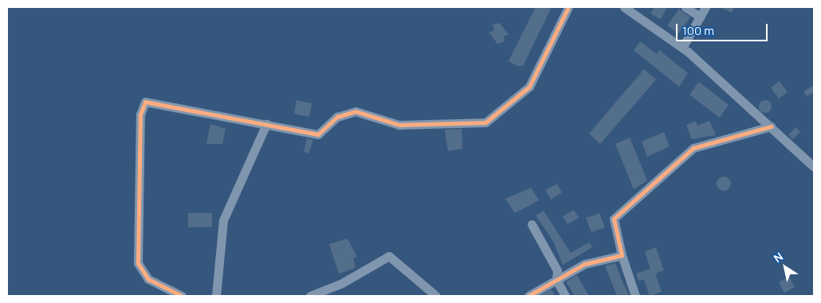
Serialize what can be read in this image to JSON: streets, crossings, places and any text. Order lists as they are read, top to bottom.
{
  "scale_bar": "100 m",
  "north": "top left"
}
